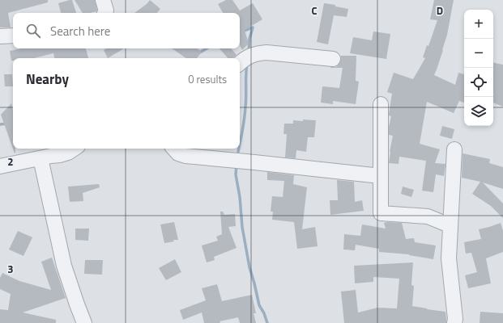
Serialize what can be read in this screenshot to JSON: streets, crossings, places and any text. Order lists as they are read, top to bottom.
{
  "page": {
    "map_buttons": ["+", "−"],
    "search": "Search here",
    "heading": ["Nearby", "0 results"]
  },
  "grid": {
    "columns": ["C", "D"],
    "rows": ["2", "3"]
  }
}
